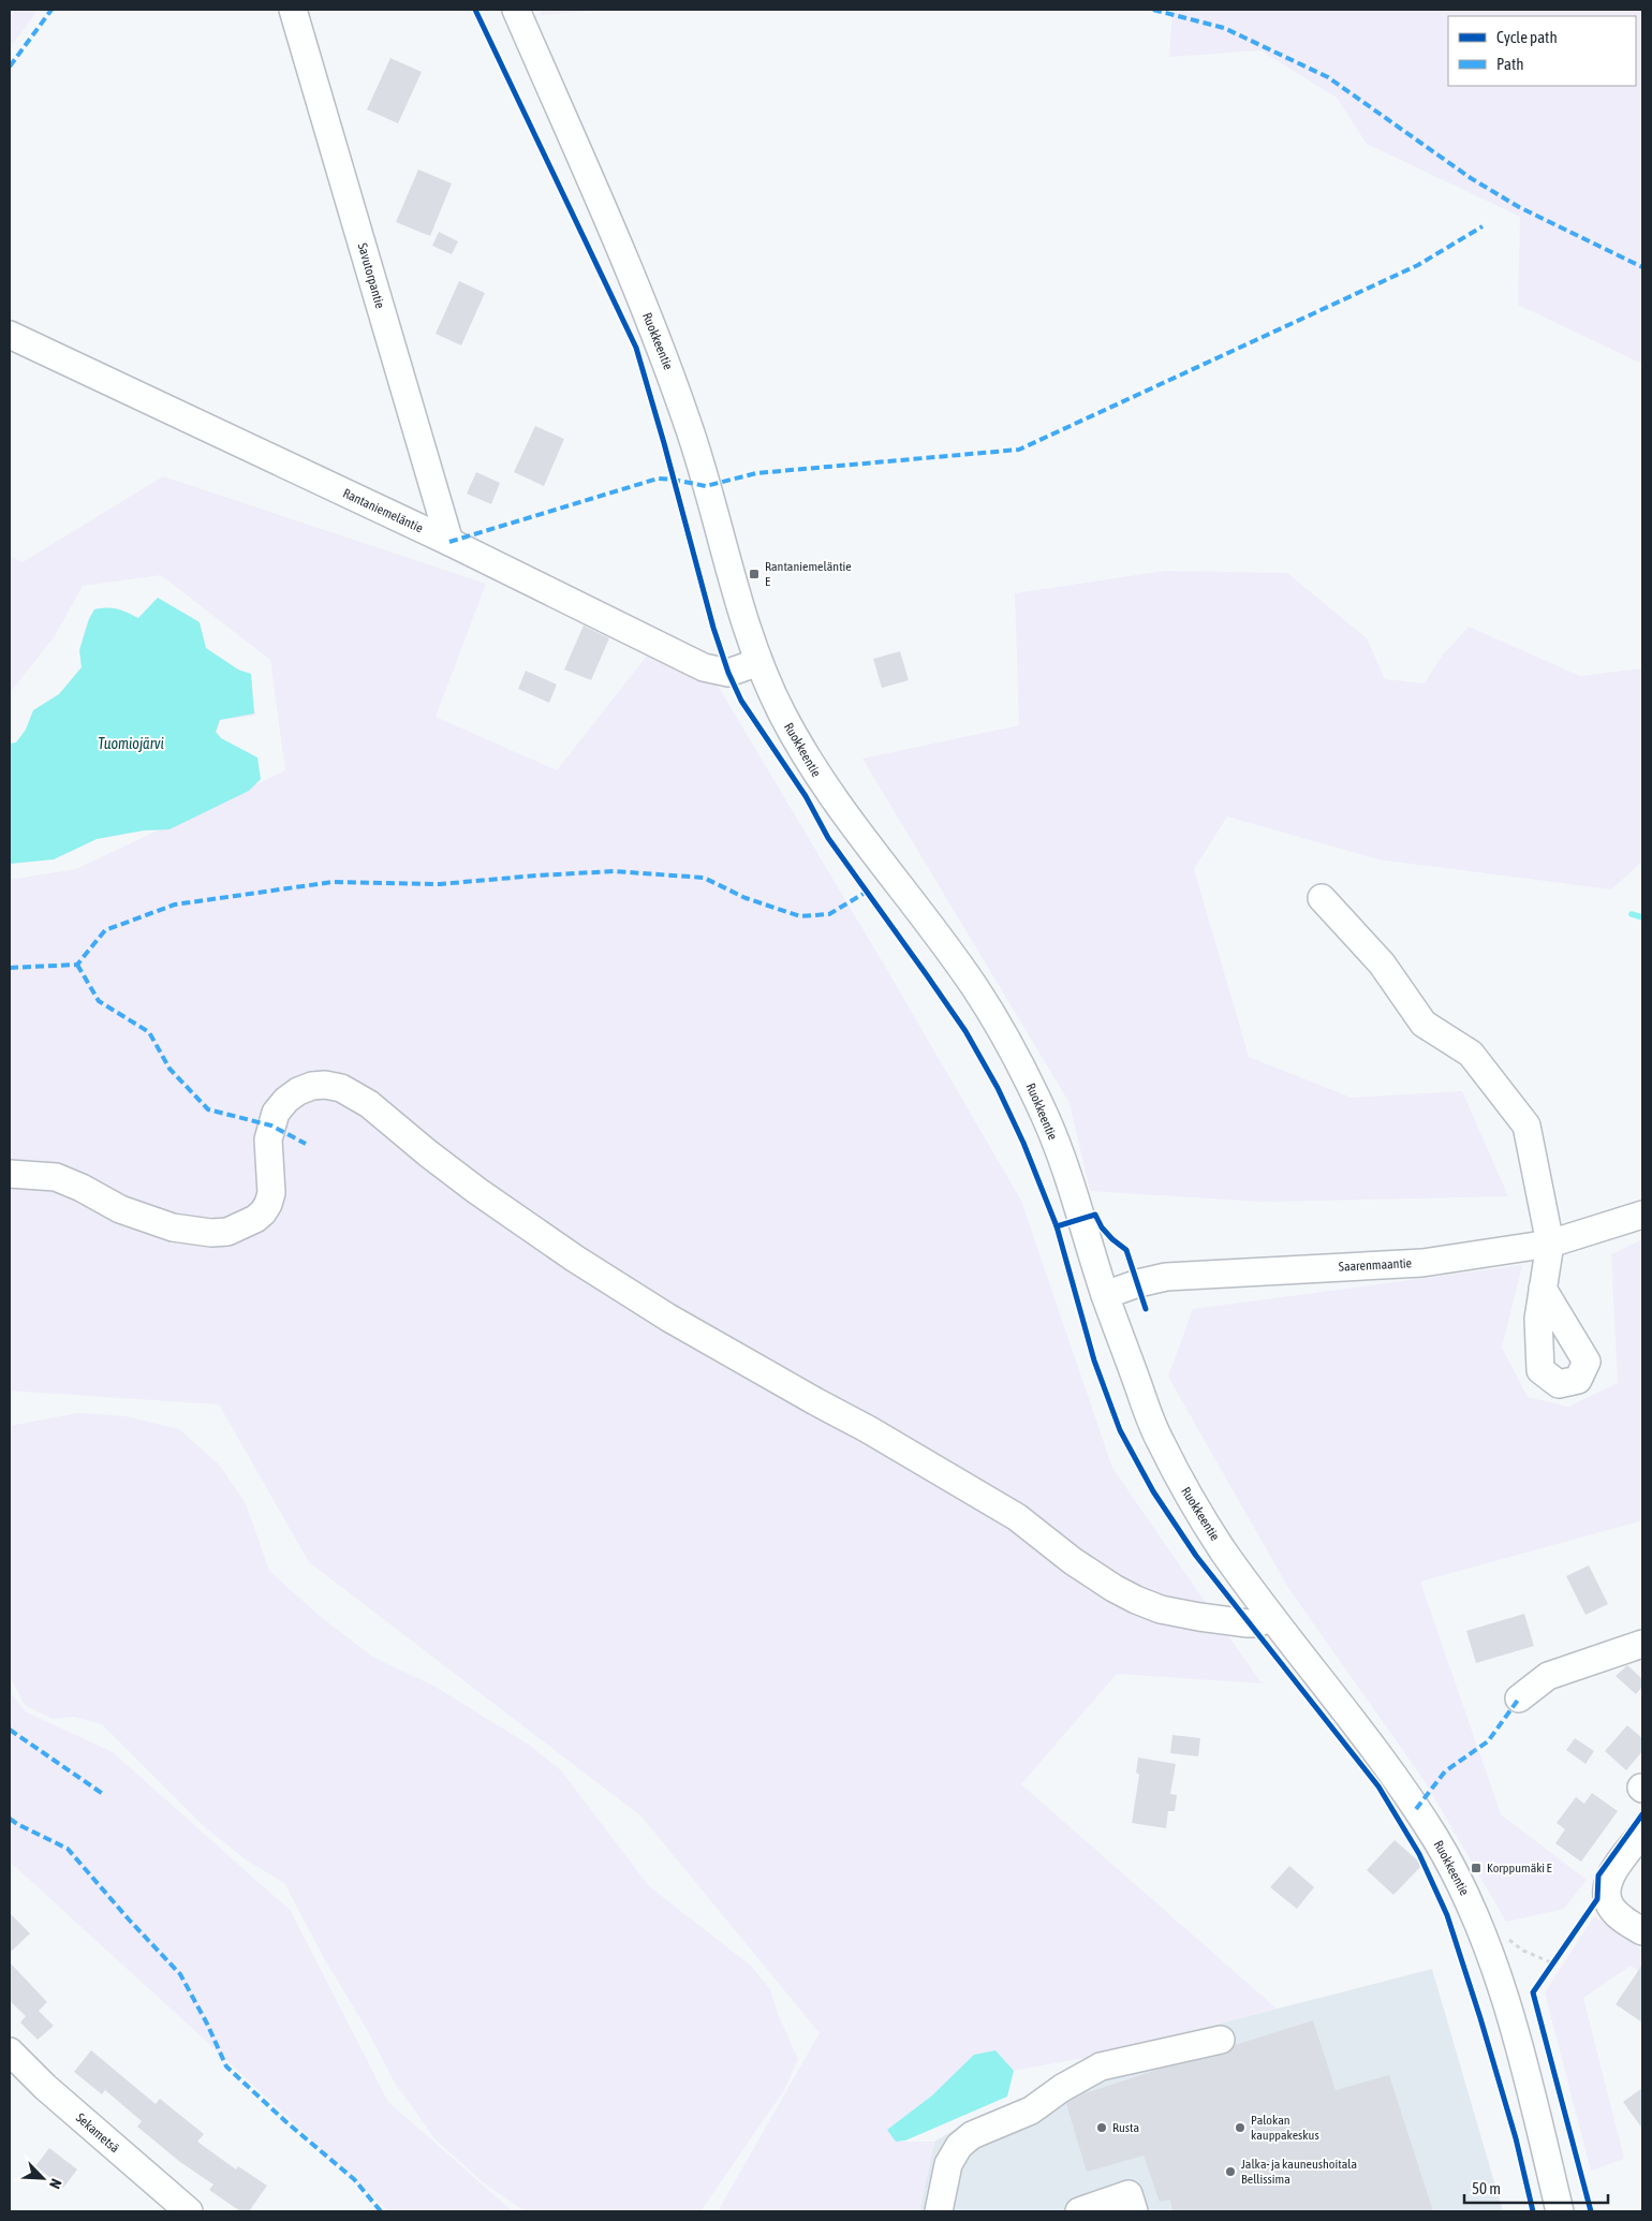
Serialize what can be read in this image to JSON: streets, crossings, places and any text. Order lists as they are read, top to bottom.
{
  "streets": {
    "street": [
      "Savutorpantie",
      "Ruokkeentie",
      "Rantaniemeläntie",
      "Saarenmaantie",
      "Sekametsä"
    ]
  },
  "crossings": [
    ["Savutorpantie", "Rantaniemeläntie"],
    ["Ruokkeentie", "Rantaniemeläntie"],
    ["Ruokkeentie", "Saarenmaantie"]
  ],
  "water": ["Tuomiojärvi"],
  "places": {
    "transit": ["Rantaniemeläntie E", "Korppumäki E"],
    "other": ["Rusta", "Palokan kauppakeskus", "Jalka- ja kauneushoitala Bellissima"]
  },
  "legend": ["Cycle path", "Path"],
  "scale_bar": "50 m",
  "north": "bottom right"
}
